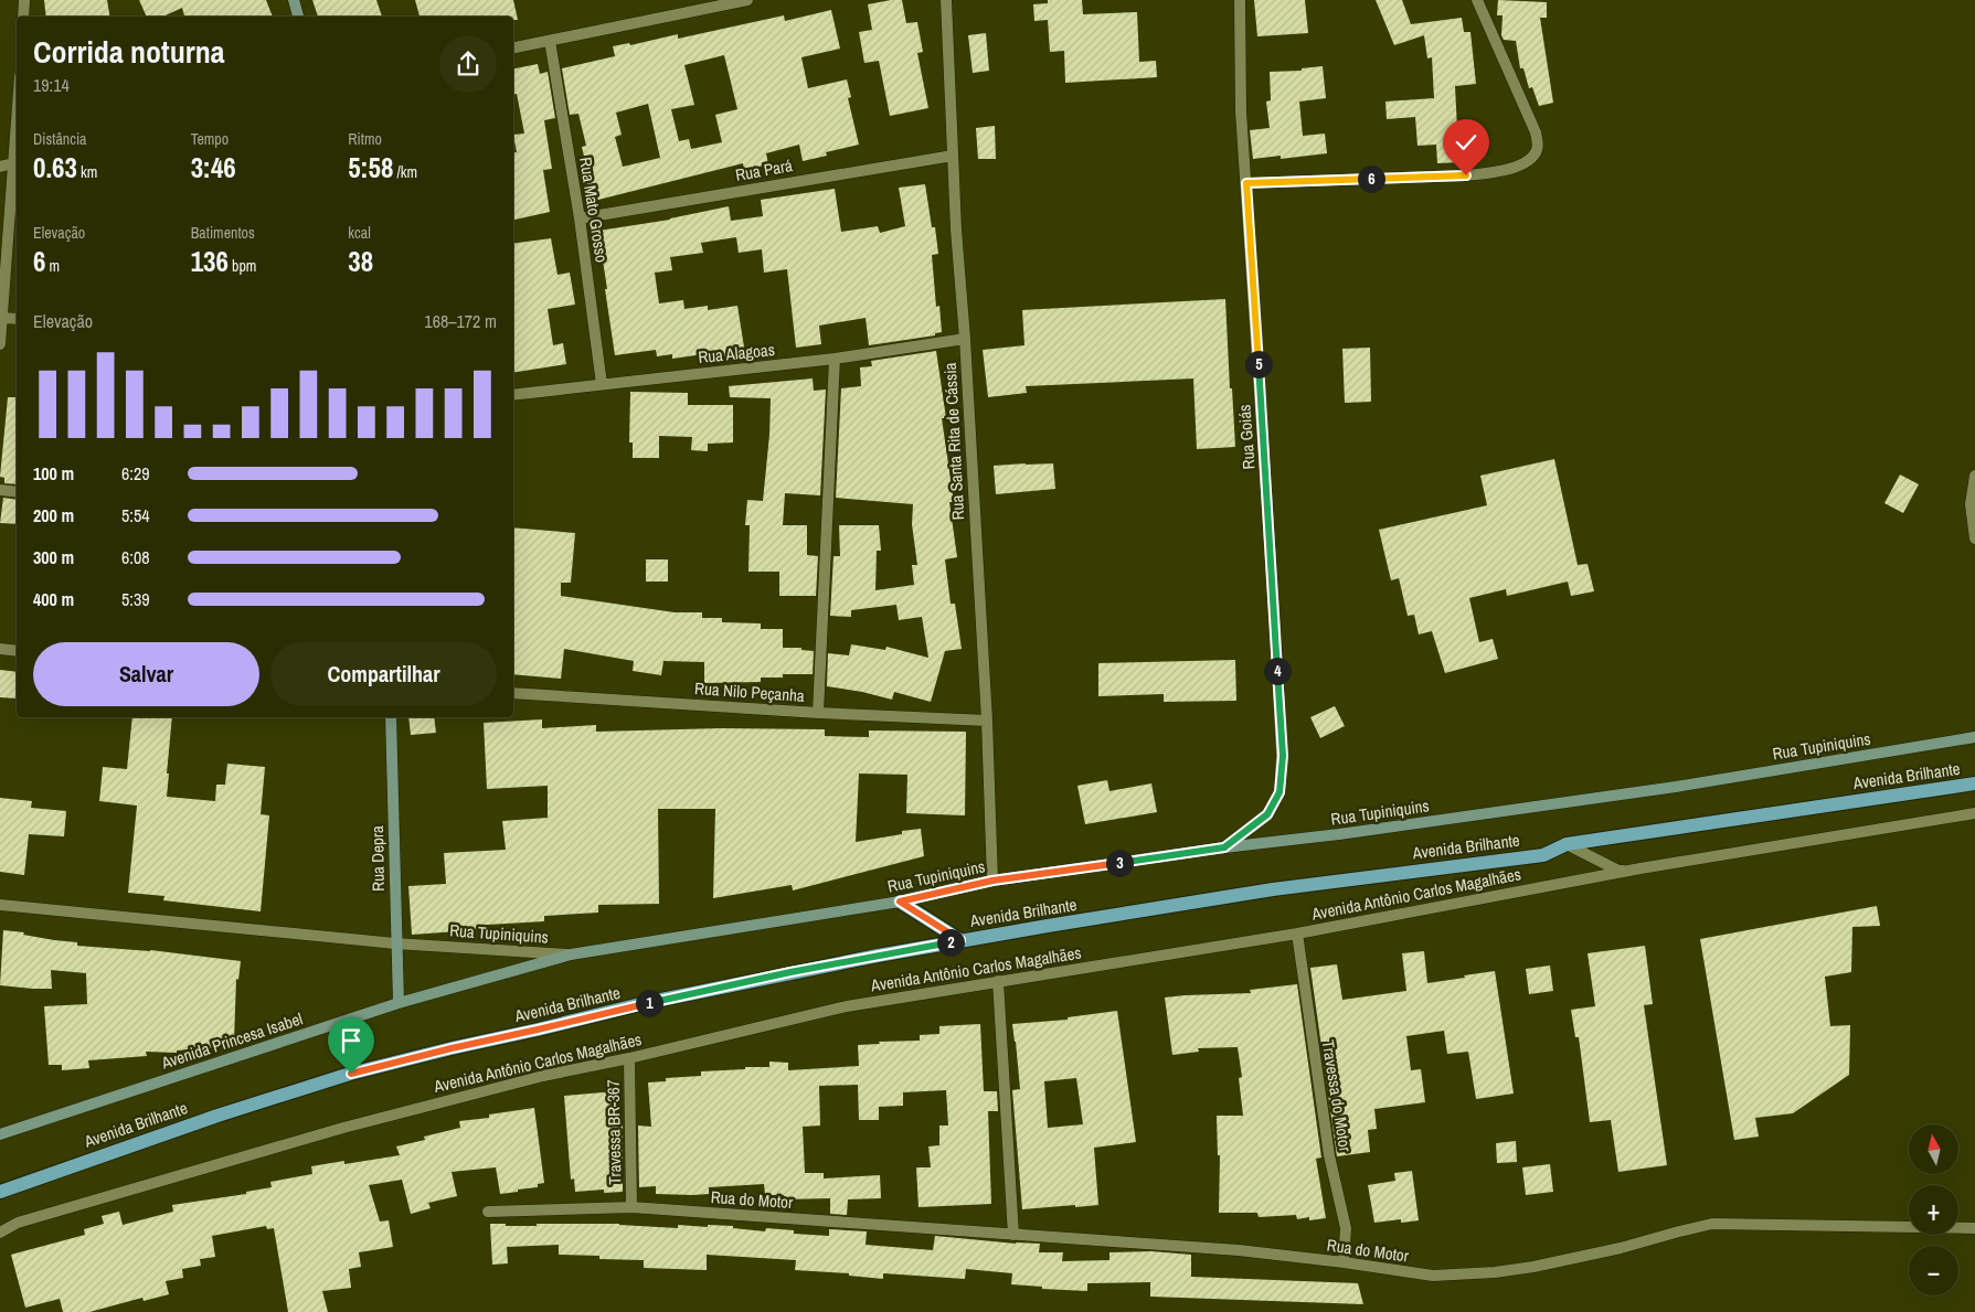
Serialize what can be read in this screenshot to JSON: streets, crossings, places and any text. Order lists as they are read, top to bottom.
{
  "streets": {
    "main road": ["Avenida Brilhante"],
    "street": [
      "Rua Pará",
      "Rua Mato Grosso",
      "Rua Alagoas",
      "Rua Goiás",
      "Rua Santa Rita de Cássia",
      "Rua Nilo Peçanha",
      "Rua Tupiniquins",
      "Rua Depra",
      "Avenida Antônio Carlos Magalhães",
      "Avenida Princesa Isabel",
      "Travessa do Motor",
      "Travessa BR-367",
      "Rua do Motor"
    ]
  },
  "crossings": [
    ["Rua Pará", "Rua Mato Grosso"],
    ["Rua Pará", "Rua Santa Rita de Cássia"],
    ["Rua Mato Grosso", "Rua Alagoas"],
    ["Rua Alagoas", "Rua Santa Rita de Cássia"],
    ["Rua Goiás", "Rua Tupiniquins"],
    ["Rua Santa Rita de Cássia", "Rua Nilo Peçanha"],
    ["Rua Santa Rita de Cássia", "Rua Tupiniquins"],
    ["Rua Tupiniquins", "Rua Depra"],
    ["Rua Tupiniquins", "Avenida Princesa Isabel"],
    ["Rua Depra", "Avenida Princesa Isabel"],
    ["Avenida Antônio Carlos Magalhães", "Travessa do Motor"],
    ["Avenida Antônio Carlos Magalhães", "Travessa BR-367"],
    ["Travessa do Motor", "Rua do Motor"],
    ["Travessa BR-367", "Rua do Motor"]
  ],
  "north": "top",
  "page": {
    "heading": ["Corrida noturna", "19:14"],
    "stats": [
      ["Distância", "0.63 km"],
      ["Tempo", "3:46"],
      ["Ritmo", "5:58 /km"],
      ["Elevação", "6 m"],
      ["Batimentos", "136 bpm"],
      ["kcal", "38"]
    ],
    "pins": [
      "6",
      "5",
      "4",
      "3",
      "2",
      "1"
    ],
    "chart": ["Elevação", "168–172 m"],
    "list": [
      {
        "name": "100 m",
        "note": "6:29"
      },
      {
        "name": "200 m",
        "note": "5:54"
      },
      {
        "name": "300 m",
        "note": "6:08"
      },
      {
        "name": "400 m",
        "note": "5:39"
      }
    ],
    "buttons": ["Salvar", "Compartilhar"],
    "map_buttons": ["+", "−"]
  }
}
